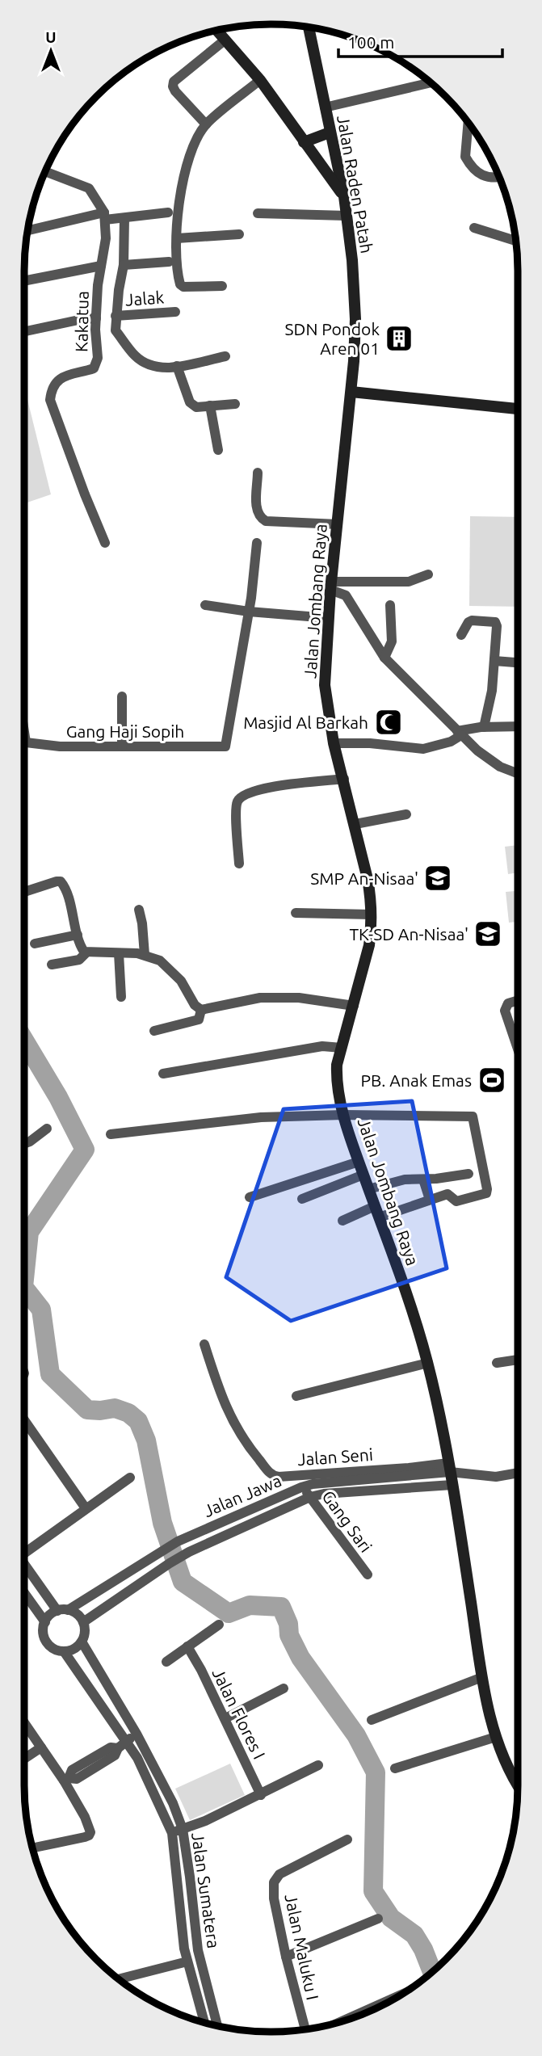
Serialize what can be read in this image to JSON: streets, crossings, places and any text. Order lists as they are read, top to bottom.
{
  "streets": {
    "main road": ["Jalan Raden Patah", "Jalan Jombang Raya"],
    "street": [
      "Jalak",
      "Kakatua",
      "Gang Haji Sopih",
      "Jalan Seni",
      "Jalan Jawa",
      "Gang Sari",
      "Jalan Flores I",
      "Jalan Sumatera",
      "Jalan Maluku I"
    ]
  },
  "crossings": [
    ["Jalan Raden Patah", "Jalan Jombang Raya"],
    ["Jalan Jombang Raya", "Jalan Seni"],
    ["Jalan Jombang Raya", "Jalan Jawa"],
    ["Jalan Seni", "Jalan Jawa"],
    ["Jalan Jawa", "Gang Sari"],
    ["Jalan Jawa", "Jalan Sumatera"]
  ],
  "places": {
    "building": ["SDN Pondok Aren 01"],
    "mosque": ["Masjid Al Barkah"],
    "school or university": ["SMP An-Nisaa'", "TK-SD An-Nisaa'"],
    "sports": ["PB. Anak Emas"]
  },
  "scale_bar": "100 m",
  "north": "top"
}
